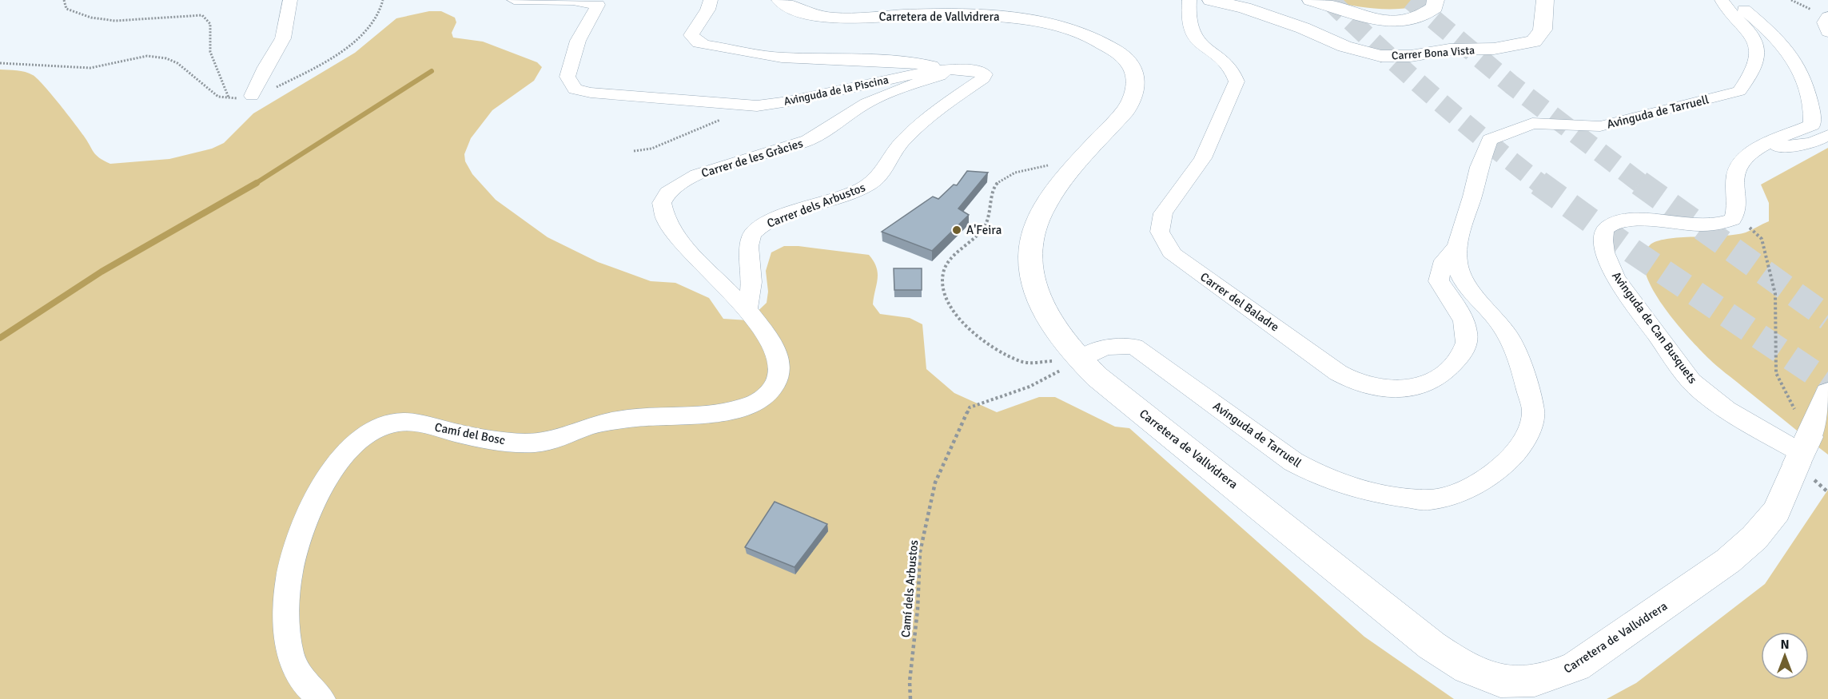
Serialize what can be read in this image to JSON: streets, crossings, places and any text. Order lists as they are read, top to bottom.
{
  "streets": {
    "main road": ["Carretera de Vallvidrera", "Carrer Bona Vista"],
    "street": [
      "Avinguda de la Piscina",
      "Avinguda de Tarruell",
      "Carrer de les Gràcies",
      "Carrer dels Arbustos",
      "Carrer del Baladre",
      "Avinguda de Can Busquets",
      "Camí del Bosc"
    ],
    "path": ["Camí dels Arbustos"]
  },
  "crossings": [
    ["Carretera de Vallvidrera", "Avinguda de Tarruell"],
    ["Carretera de Vallvidrera", "Avinguda de Can Busquets"],
    ["Carretera de Vallvidrera", "Camí dels Arbustos"],
    ["Avinguda de la Piscina", "Carrer de les Gràcies"],
    ["Avinguda de la Piscina", "Carrer dels Arbustos"],
    ["Avinguda de Tarruell", "Carrer del Baladre"],
    ["Avinguda de Tarruell", "Camí dels Arbustos"],
    ["Carrer de les Gràcies", "Carrer dels Arbustos"],
    ["Carrer de les Gràcies", "Camí del Bosc"],
    ["Carrer dels Arbustos", "Camí del Bosc"]
  ],
  "places": ["A'Feira"],
  "north": "top"
}
